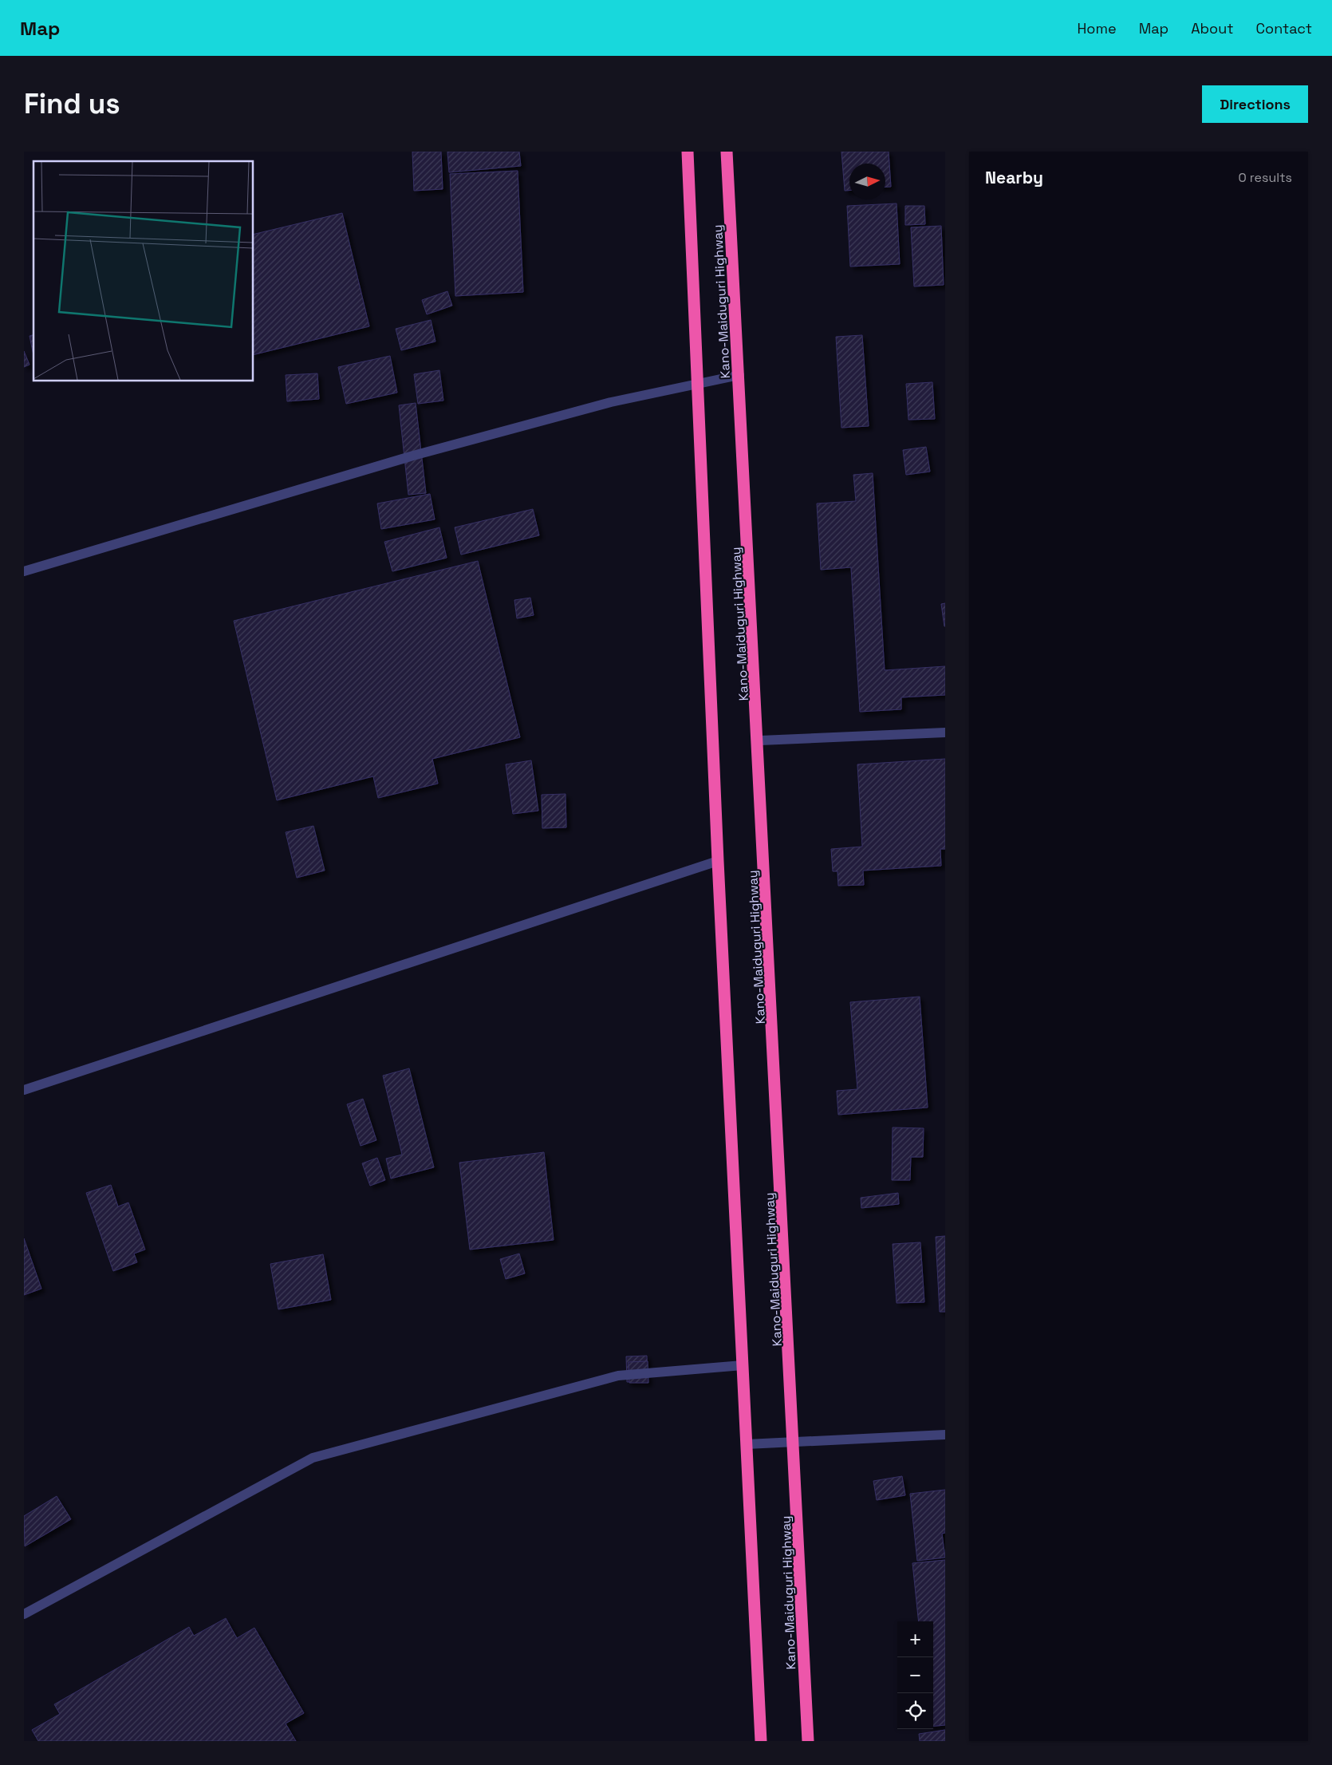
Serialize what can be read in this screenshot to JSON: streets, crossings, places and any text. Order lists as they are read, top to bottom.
{
  "streets": {
    "highway": ["Kano-Maiduguri Highway"]
  },
  "north": "right",
  "page": {
    "header": "Map",
    "nav": [
      "Home",
      "Map",
      "About",
      "Contact"
    ],
    "buttons": "Directions",
    "title": "Find us",
    "heading": ["Nearby", "0 results"],
    "map_buttons": ["+", "−"]
  }
}
